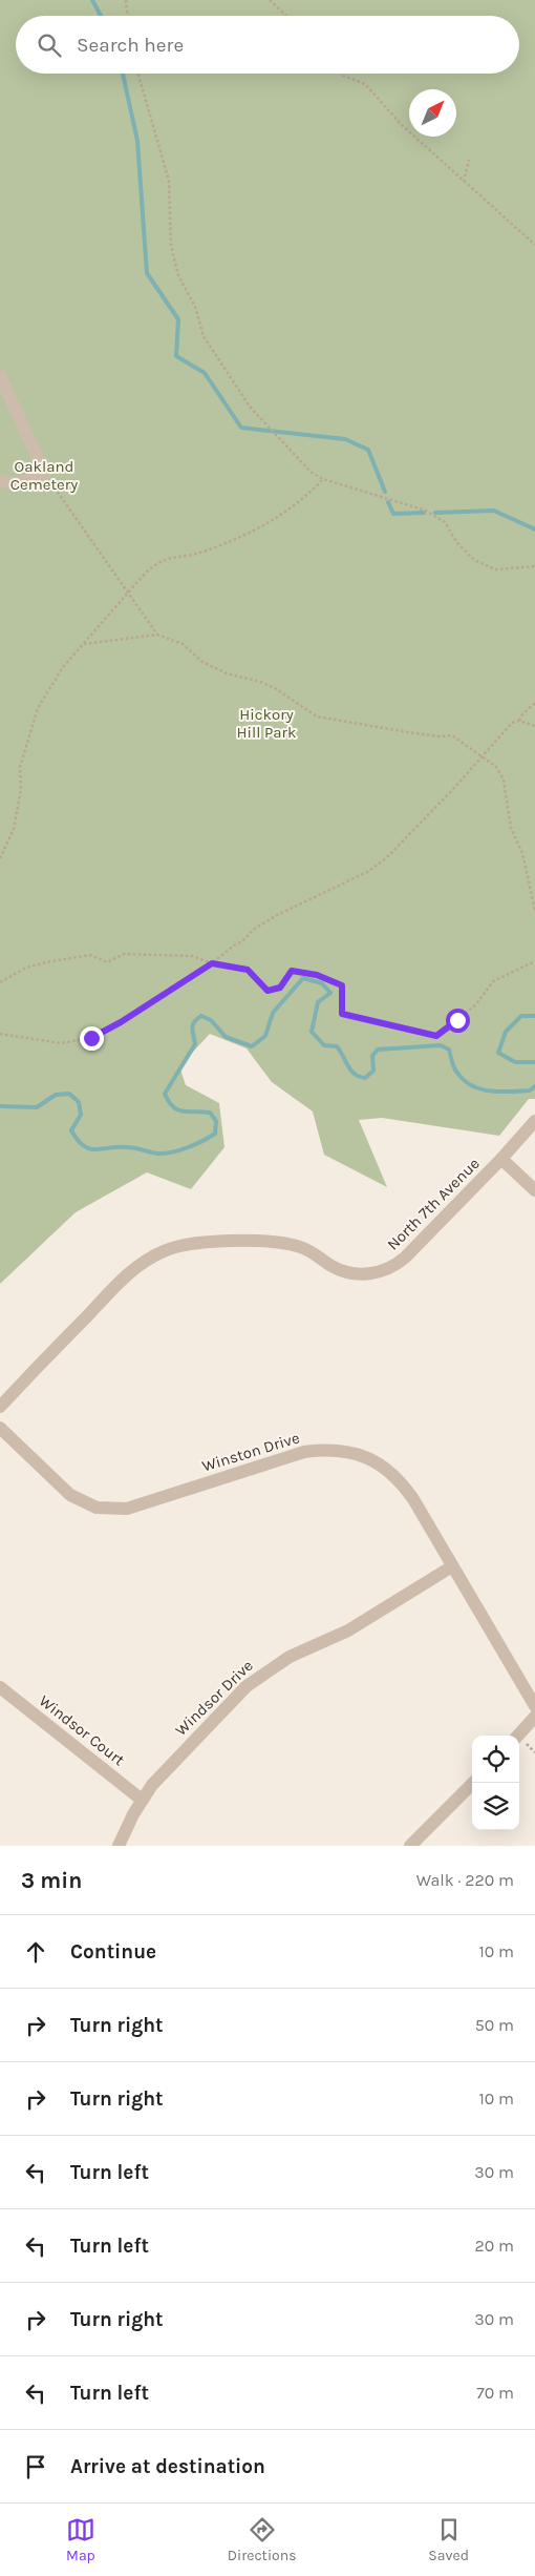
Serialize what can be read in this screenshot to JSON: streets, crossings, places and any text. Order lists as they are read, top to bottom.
{
  "streets": {
    "street": [
      "North 7th Avenue",
      "Winston Drive",
      "Windsor Drive",
      "Windsor Court"
    ]
  },
  "crossings": [
    ["Winston Drive", "Windsor Drive"],
    ["Windsor Drive", "Windsor Court"]
  ],
  "parks": ["Oakland Cemetery", "Hickory Hill Park"],
  "north": "top right",
  "page": {
    "search": "Search here",
    "heading": ["3 min", "Walk · 220 m"],
    "list": [
      ["Continue", "10 m"],
      ["Turn right", "50 m"],
      ["Turn right", "10 m"],
      ["Turn left", "30 m"],
      ["Turn left", "20 m"],
      ["Turn right", "30 m"],
      ["Turn left", "70 m"],
      "Arrive at destination"
    ],
    "nav": ["Map", "Directions", "Saved"]
  }
}
